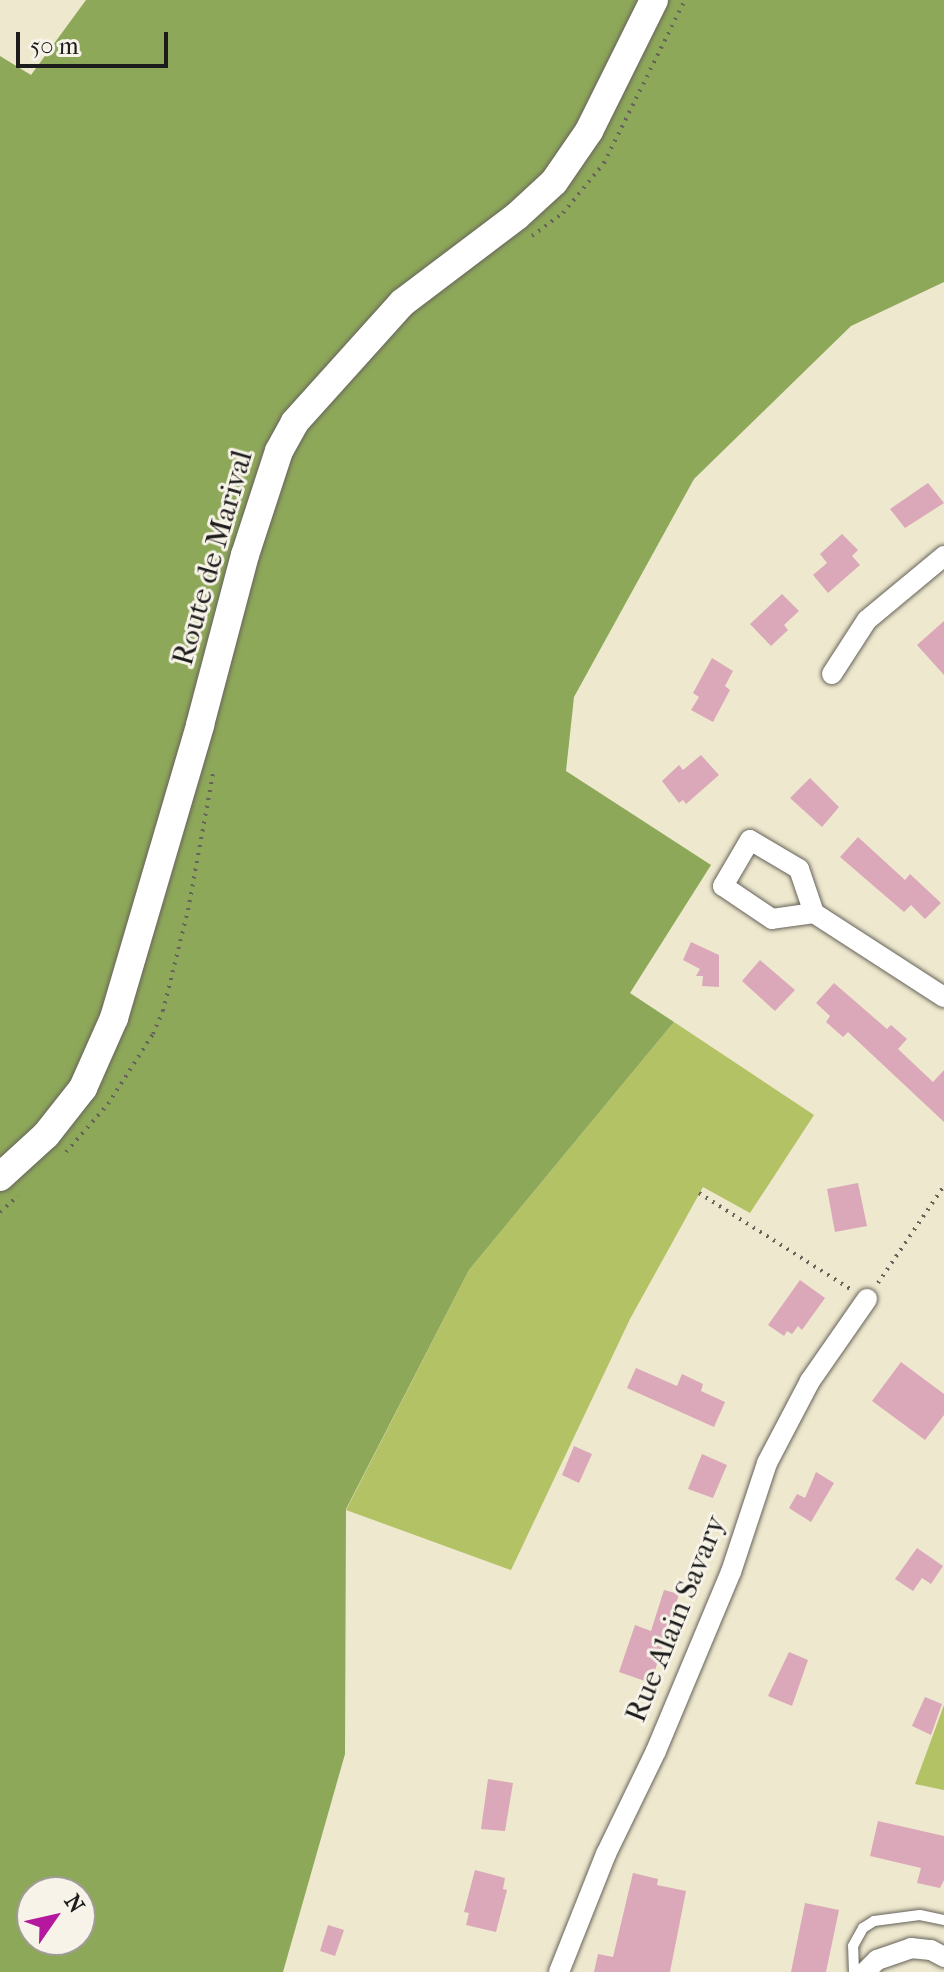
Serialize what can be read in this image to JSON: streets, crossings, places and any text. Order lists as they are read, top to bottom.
{
  "streets": {
    "main road": ["Route de Marival"],
    "street": ["Rue Alain Savary"]
  },
  "scale_bar": "50 m",
  "north": "top right"
}
